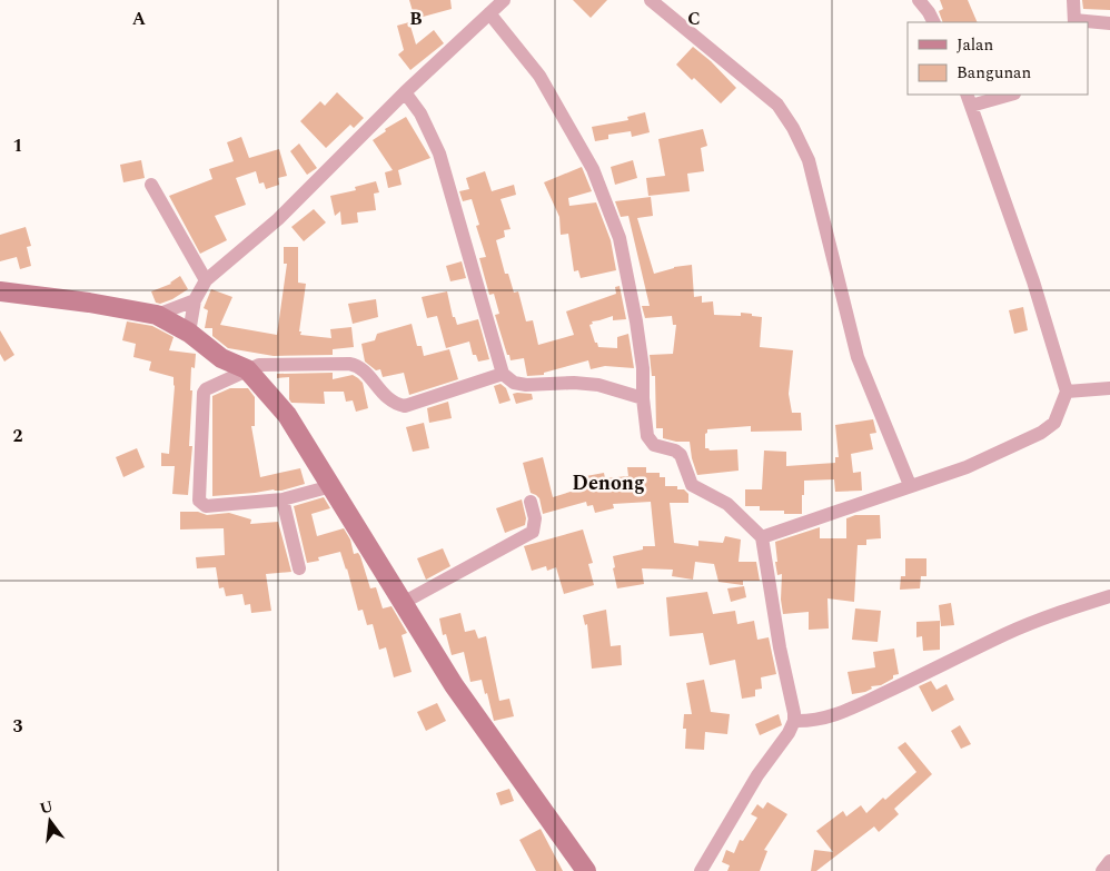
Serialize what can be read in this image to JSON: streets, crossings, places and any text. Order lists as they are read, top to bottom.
{
  "districts": ["Denong"],
  "legend": ["Jalan", "Bangunan"],
  "north": "top",
  "grid": {
    "columns": ["A", "B", "C"],
    "rows": ["1", "2", "3"]
  }
}
